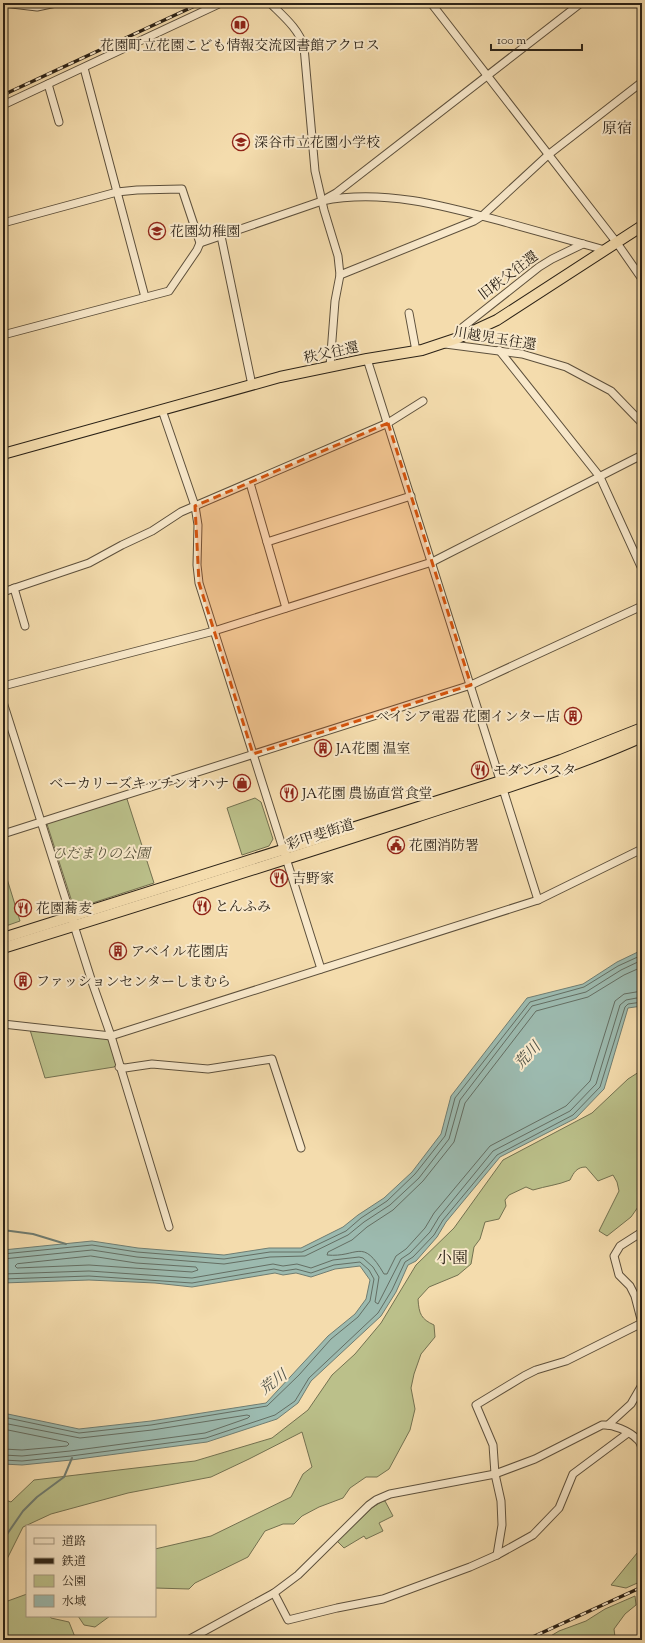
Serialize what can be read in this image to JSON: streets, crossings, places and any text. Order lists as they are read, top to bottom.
{
  "streets": {
    "highway": ["秩父往還", "彩甲斐街道"],
    "street": ["旧秩父往還", "川越児玉往還"]
  },
  "crossings": [
    ["旧秩父往還", "秩父往還"],
    ["川越児玉往還", "秩父往還"]
  ],
  "districts": ["原宿", "小園"],
  "water": ["荒川"],
  "parks": ["ひだまりの公園"],
  "places": {
    "library": ["花園町立花園こども情報交流図書館アクロス"],
    "school or university": ["深谷市立花園小学校", "花園幼稚園"],
    "building": [
      "ベイシア電器 花園インター店",
      "JA花園 温室",
      "アベイル花園店",
      "ファッションセンターしまむら"
    ],
    "restaurant": [
      "モダンパスタ",
      "JA花園 農協直営食堂",
      "吉野家",
      "とんふみ",
      "花園蕎麦"
    ],
    "shop": ["ベーカリーズキッチンオハナ"],
    "public building": ["花園消防署"]
  },
  "legend": [
    "道路",
    "鉄道",
    "公園",
    "水域"
  ],
  "scale_bar": "100 m"
}
